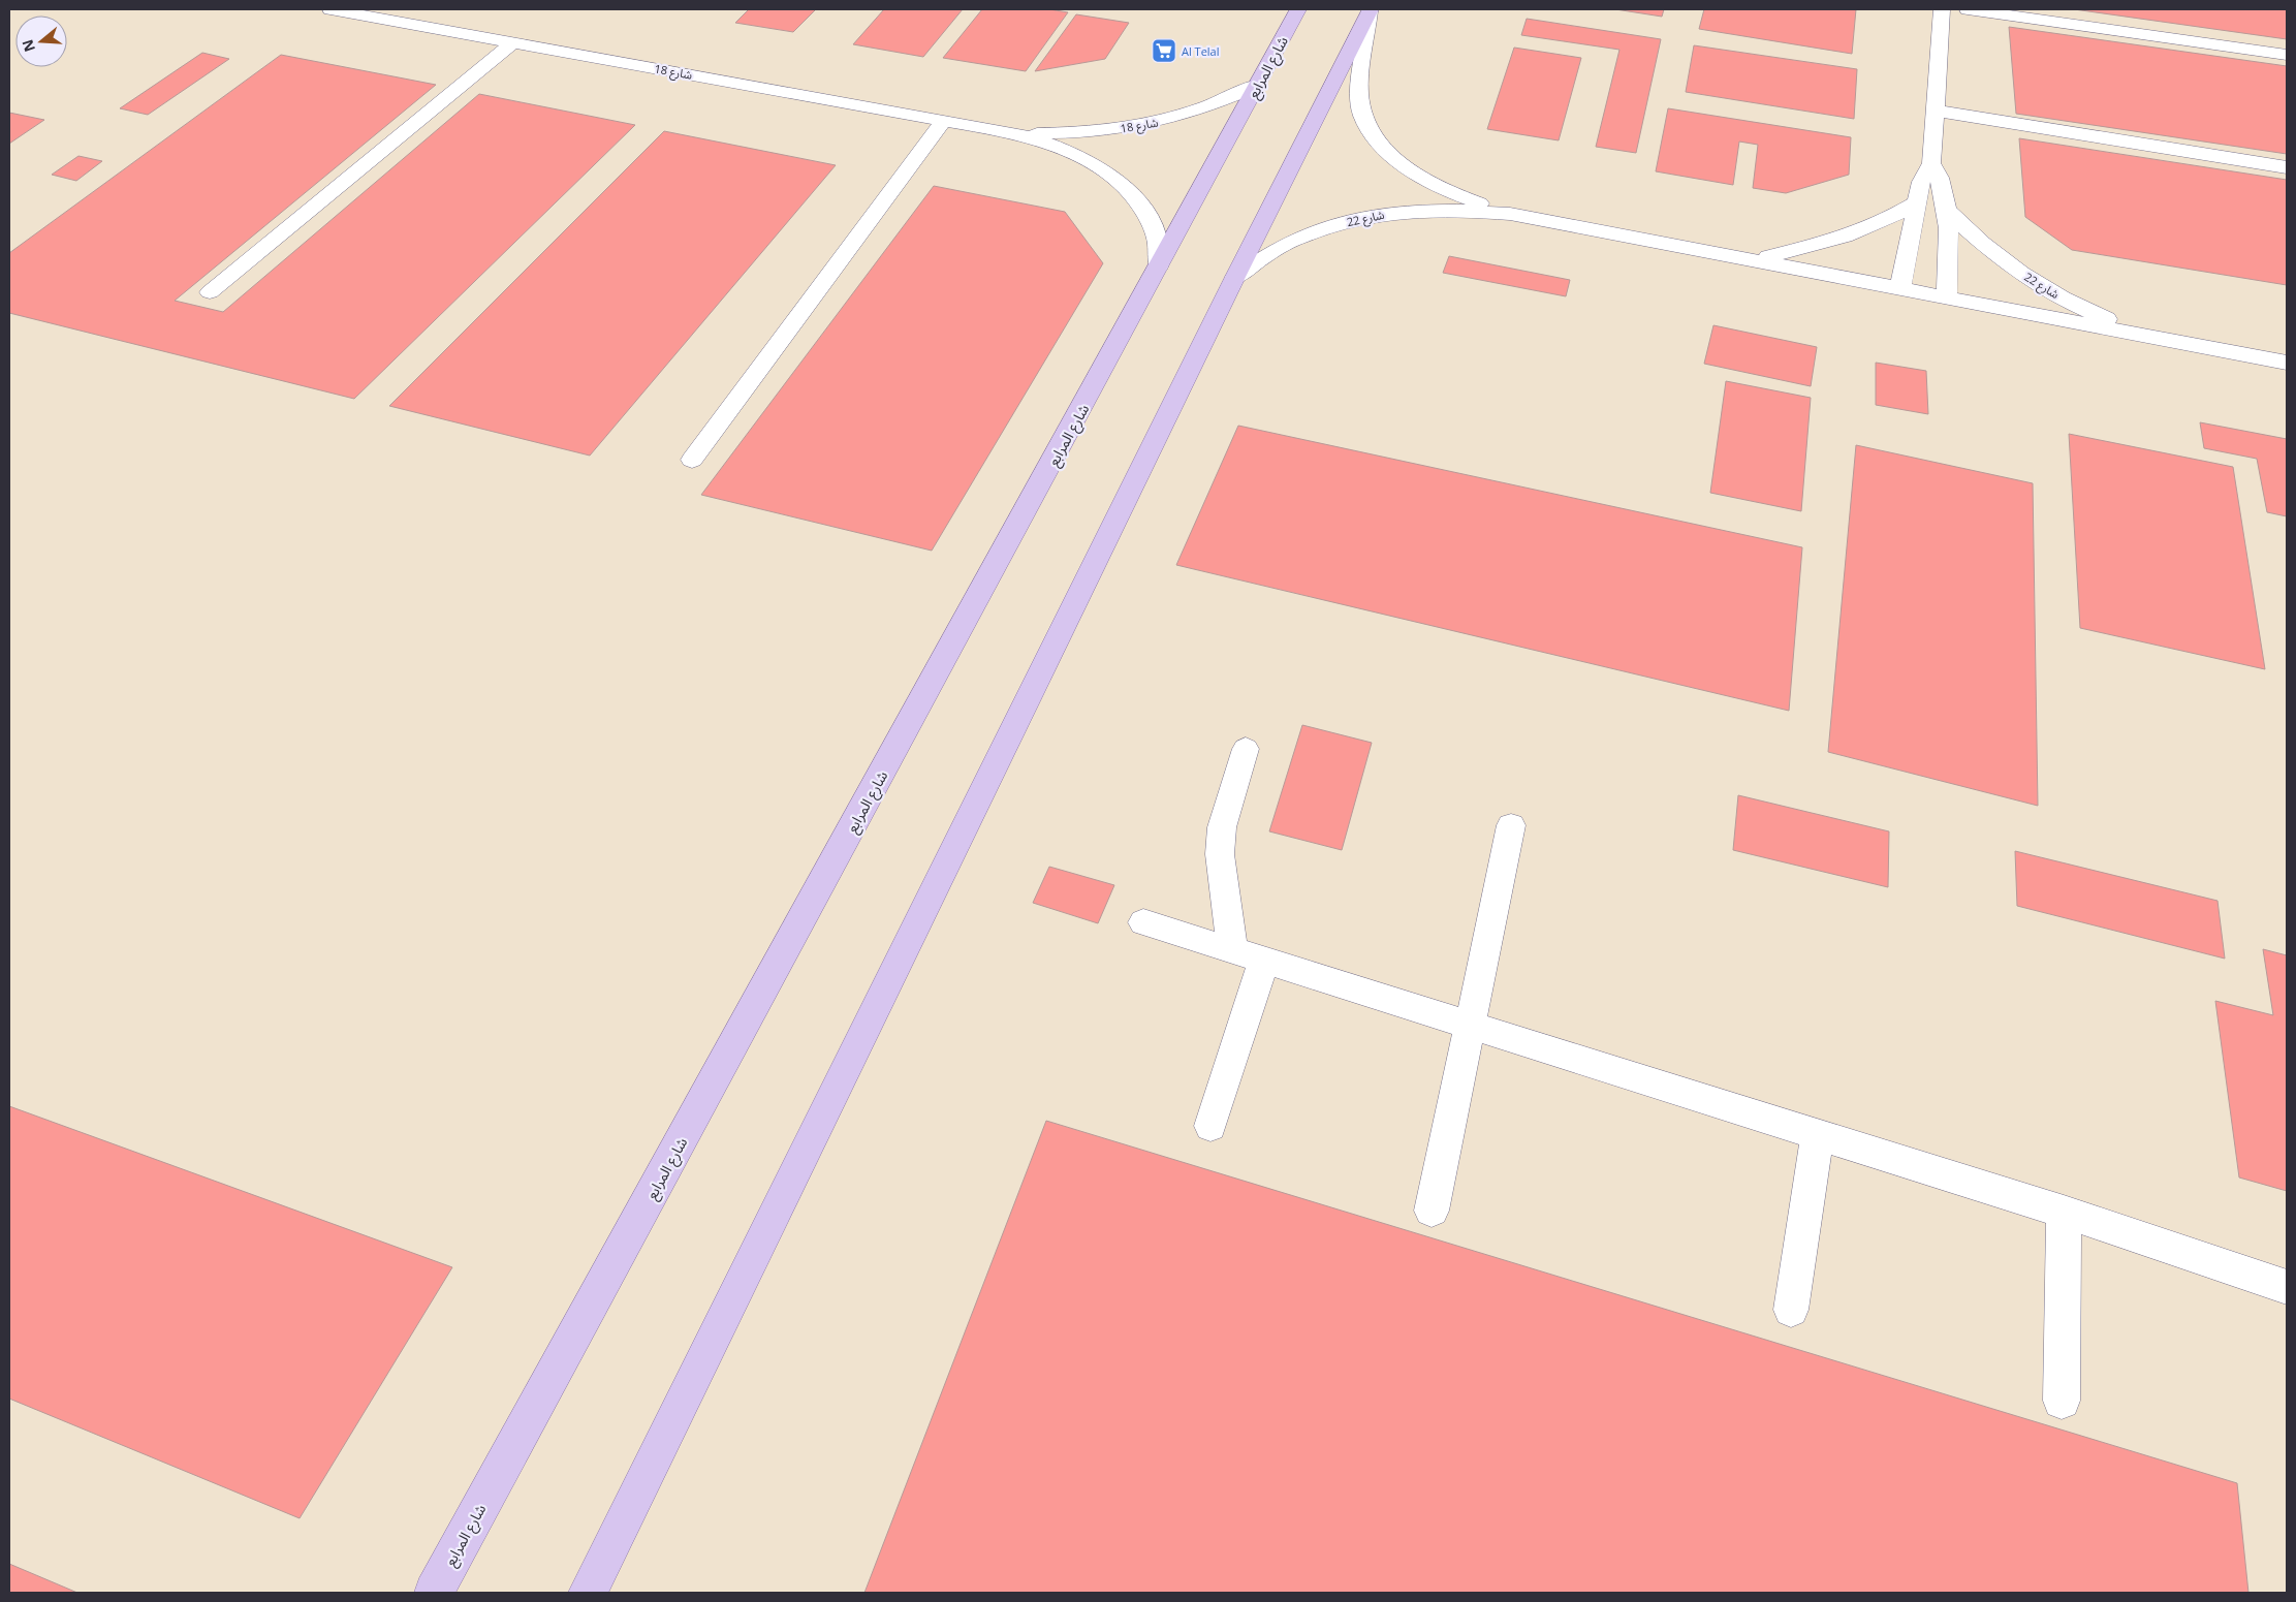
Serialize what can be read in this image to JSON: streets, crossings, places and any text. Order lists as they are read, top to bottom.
{
  "streets": {
    "main road": ["شارع المرابع"],
    "street": ["شارع 18", "شارع 22"]
  },
  "crossings": [
    ["شارع المرابع", "شارع 18"]
  ],
  "places": {
    "supermarket": ["Al Telal"]
  },
  "north": "left"
}
